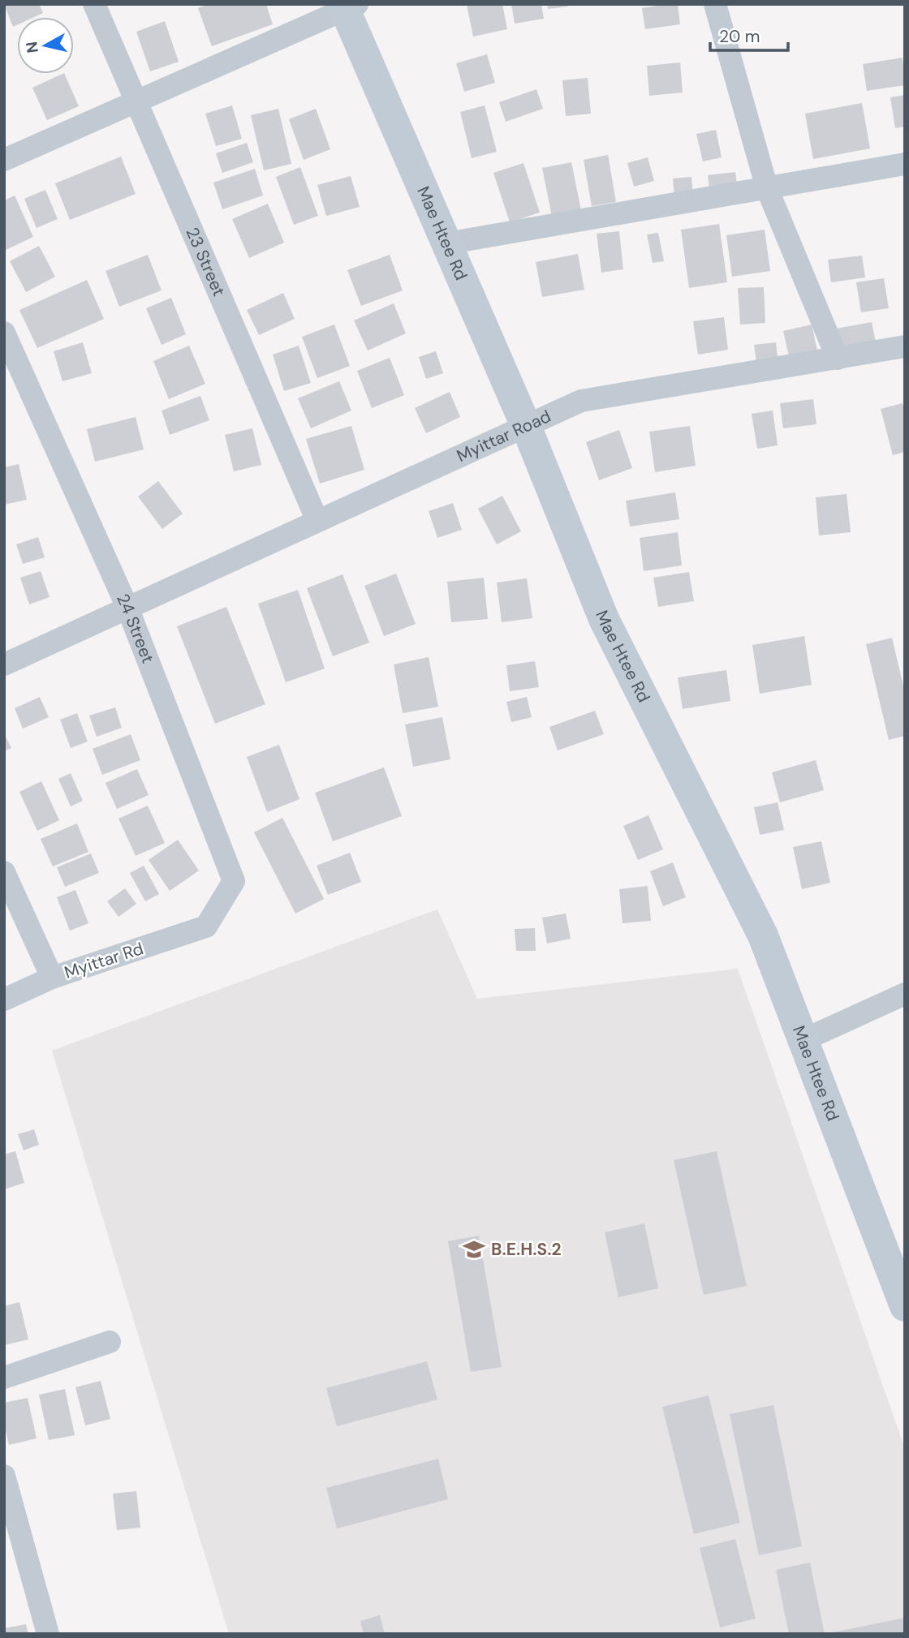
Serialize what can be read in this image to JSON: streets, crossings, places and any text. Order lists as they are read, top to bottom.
{
  "streets": {
    "street": [
      "Mae Htee Rd",
      "23 Street",
      "Myittar Road",
      "24 Street",
      "Myittar Rd"
    ]
  },
  "crossings": [
    ["Mae Htee Rd", "Myittar Road"],
    ["23 Street", "Myittar Road"],
    ["Myittar Road", "24 Street"],
    ["24 Street", "Myittar Rd"]
  ],
  "places": {
    "school or university": ["B.E.H.S.2"]
  },
  "scale_bar": "20 m",
  "north": "left"
}
